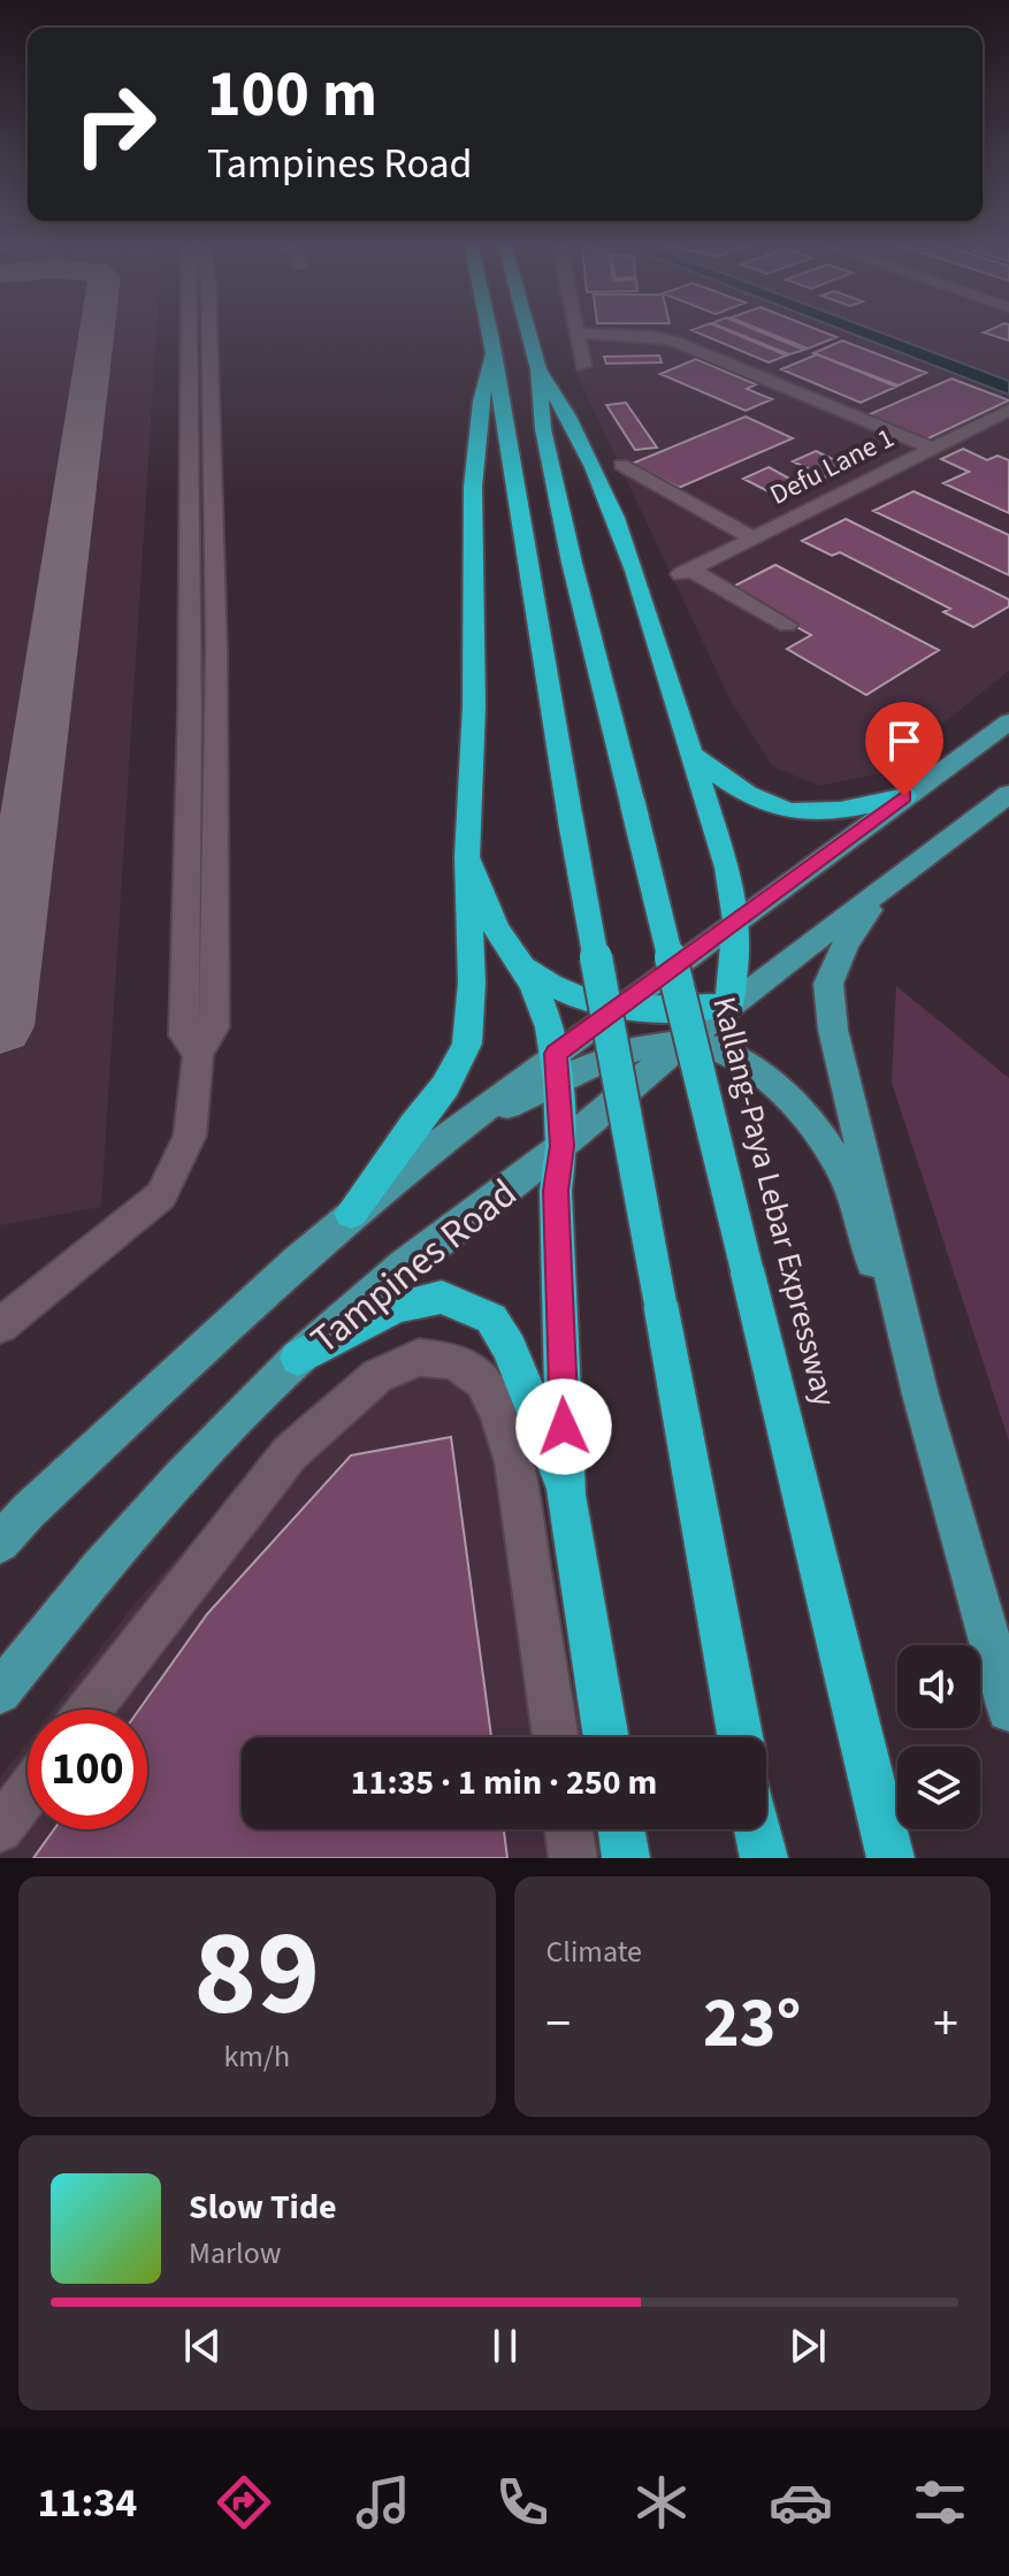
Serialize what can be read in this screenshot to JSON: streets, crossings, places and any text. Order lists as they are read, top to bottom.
{
  "streets": {
    "highway": ["Kallang-Paya Lebar Expressway"],
    "main road": ["Tampines Road"],
    "street": ["Defu Lane 1"]
  },
  "page": {
    "turn": ["100 m", "Tampines Road"],
    "limit": "100",
    "trip": "11:35 · 1 min · 250 m",
    "tile": [
      ["89", "km/h"],
      "Climate"
    ],
    "heat": ["−", "23°", "+"],
    "song": ["Slow Tide", "Marlow"],
    "tabs": "11:34"
  }
}
